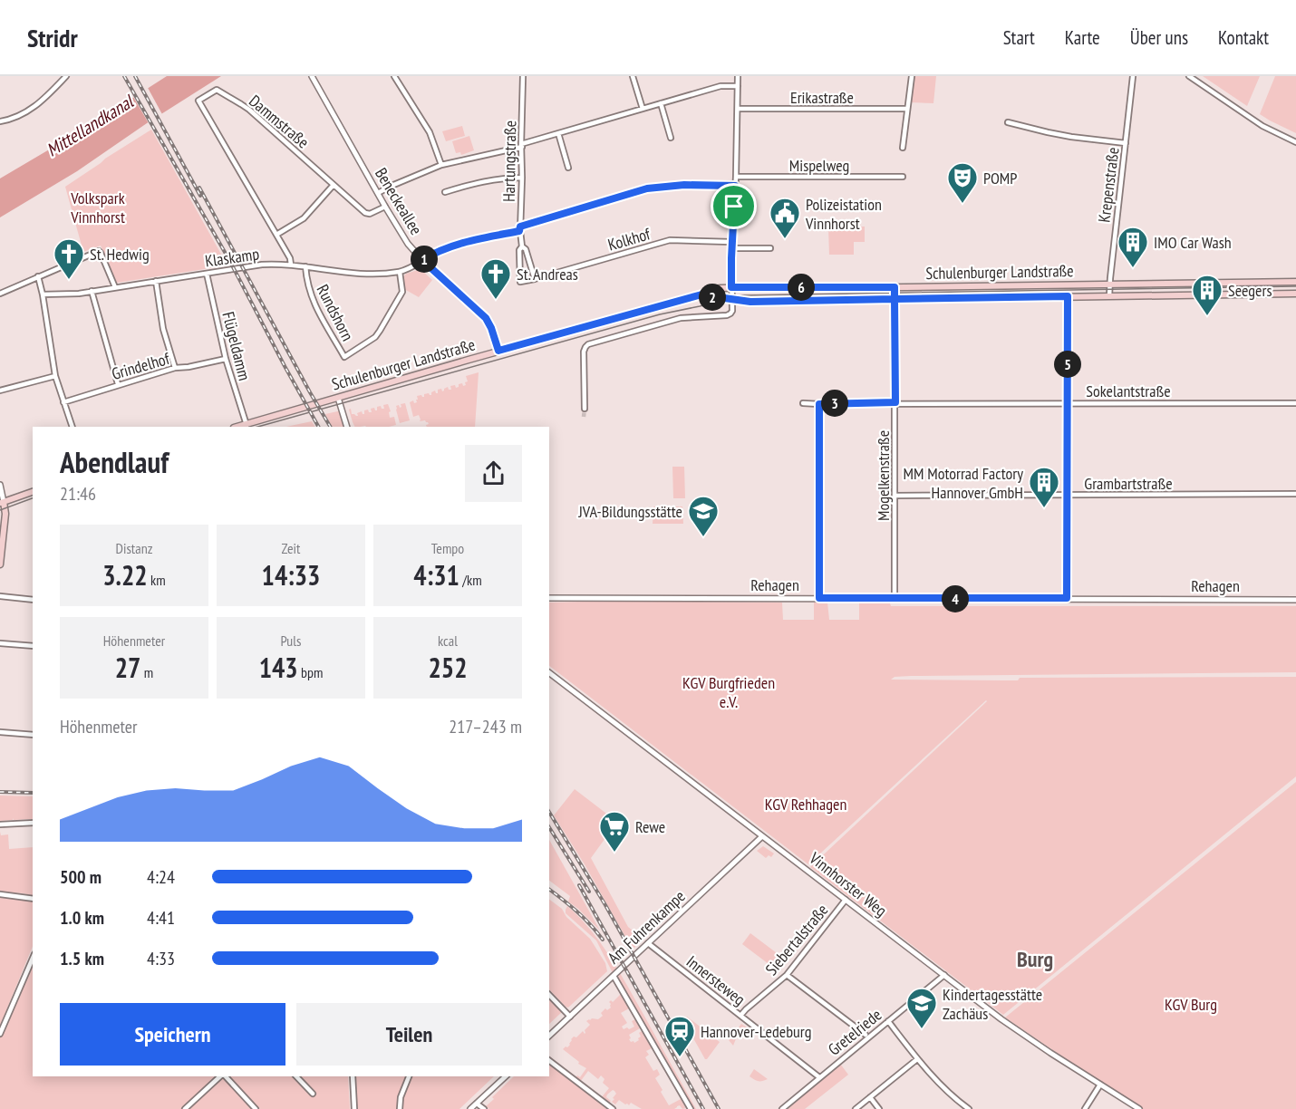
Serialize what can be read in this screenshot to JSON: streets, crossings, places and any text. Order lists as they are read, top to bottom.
{
  "streets": {
    "main road": ["Schulenburger Landstraße"],
    "street": [
      "Erikastraße",
      "Dammstraße",
      "Hartungstraße",
      "Mispelweg",
      "Krepenstraße",
      "Beneckeallee",
      "Kolkhof",
      "Klaskamp",
      "Rundshorn",
      "Flügeldamm",
      "Grindelhof",
      "Sokelantstraße",
      "Mogelkenstraße",
      "Grambartstraße",
      "Rehagen",
      "Vinnhorster Weg",
      "Am Fuhrenkampe",
      "Siebertalstraße",
      "Innersteweg",
      "Gretelriede"
    ]
  },
  "crossings": [
    ["Dammstraße", "Beneckeallee"],
    ["Dammstraße", "Klaskamp"],
    ["Hartungstraße", "Kolkhof"],
    ["Hartungstraße", "Klaskamp"],
    ["Krepenstraße", "Schulenburger Landstraße"],
    ["Beneckeallee", "Klaskamp"],
    ["Beneckeallee", "Schulenburger Landstraße"],
    ["Klaskamp", "Rundshorn"],
    ["Klaskamp", "Flügeldamm"],
    ["Schulenburger Landstraße", "Flügeldamm"],
    ["Schulenburger Landstraße", "Mogelkenstraße"],
    ["Flügeldamm", "Grindelhof"],
    ["Sokelantstraße", "Mogelkenstraße"],
    ["Mogelkenstraße", "Grambartstraße"],
    ["Mogelkenstraße", "Rehagen"],
    ["Vinnhorster Weg", "Am Fuhrenkampe"],
    ["Vinnhorster Weg", "Siebertalstraße"],
    ["Vinnhorster Weg", "Gretelriede"],
    ["Am Fuhrenkampe", "Innersteweg"],
    ["Siebertalstraße", "Innersteweg"],
    ["Innersteweg", "Gretelriede"]
  ],
  "districts": ["Burg"],
  "water": ["Mittellandkanal"],
  "parks": [
    "Volkspark Vinnhorst",
    "KGV Burgfrieden e.V.",
    "KGV Rehhagen",
    "KGV Burg"
  ],
  "places": {
    "theatre": ["POMP"],
    "public building": ["Polizeistation Vinnhorst"],
    "building": ["IMO Car Wash", "Seegers", "MM Motorrad Factory Hannover GmbH"],
    "church": ["St. Hedwig", "St. Andreas"],
    "school or university": ["JVA-Bildungsstätte", "Kindertagesstätte Zachäus"],
    "supermarket": ["Rewe"],
    "station": ["Hannover-Ledeburg"]
  },
  "page": {
    "header": "Stridr",
    "nav": [
      "Start",
      "Karte",
      "Über uns",
      "Kontakt"
    ],
    "pins": [
      "1",
      "6",
      "2",
      "5",
      "3",
      "4"
    ],
    "heading": ["Abendlauf", "21:46"],
    "stats": [
      ["Distanz", "3.22 km"],
      ["Zeit", "14:33"],
      ["Tempo", "4:31 /km"],
      ["Höhenmeter", "27 m"],
      ["Puls", "143 bpm"],
      ["kcal", "252"]
    ],
    "chart": ["Höhenmeter", "217–243 m"],
    "list": [
      {
        "name": "500 m",
        "note": "4:24"
      },
      {
        "name": "1.0 km",
        "note": "4:41"
      },
      {
        "name": "1.5 km",
        "note": "4:33"
      }
    ],
    "buttons": ["Speichern", "Teilen"]
  }
}
